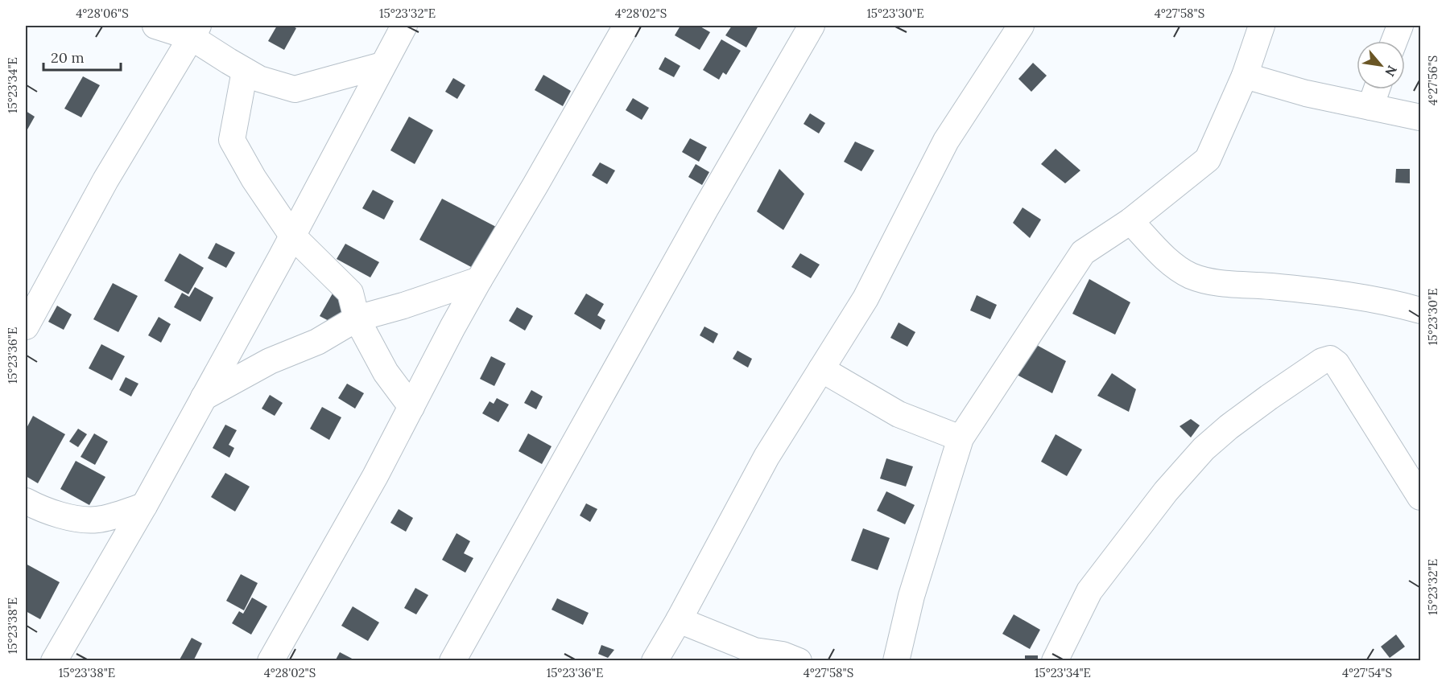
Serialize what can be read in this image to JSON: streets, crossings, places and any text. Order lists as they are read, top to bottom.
{
  "scale_bar": "20 m",
  "north": "bottom right",
  "coordinates": [
    "4°28'06\"S",
    "15°23'32\"E",
    "4°28'02\"S",
    "15°23'30\"E",
    "4°27'58\"S",
    "4°27'56\"S",
    "15°23'34\"E",
    "15°23'36\"E",
    "15°23'38\"E",
    "4°27'54\"S"
  ]
}
